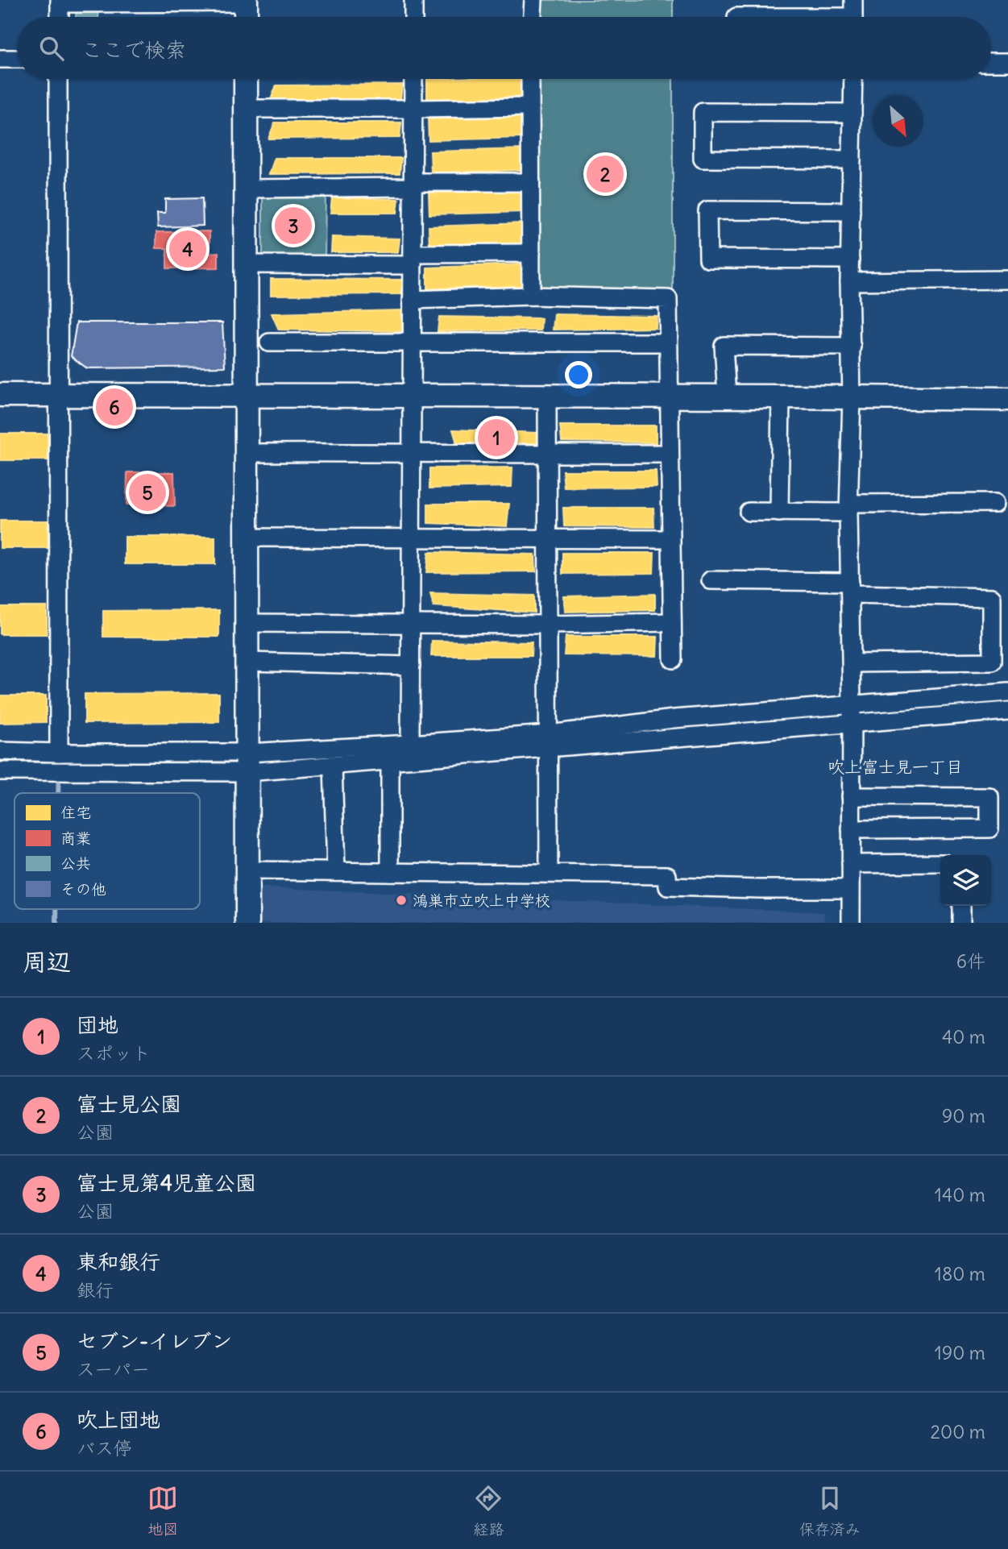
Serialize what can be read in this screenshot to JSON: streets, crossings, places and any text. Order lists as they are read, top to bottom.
{
  "districts": ["吹上富士見一丁目"],
  "places": ["鴻巣市立吹上中学校"],
  "legend": [
    "住宅",
    "商業",
    "公共",
    "その他"
  ],
  "north": "bottom right",
  "page": {
    "search": "ここで検索",
    "pins": [
      "2",
      "3",
      "4",
      "6",
      "1",
      "5"
    ],
    "heading": ["周辺", "6件"],
    "list": [
      {
        "mark": "1",
        "name": "団地",
        "note": "スポット",
        "value": "40 m"
      },
      {
        "mark": "2",
        "name": "富士見公園",
        "note": "公園",
        "value": "90 m"
      },
      {
        "mark": "3",
        "name": "富士見第4児童公園",
        "note": "公園",
        "value": "140 m"
      },
      {
        "mark": "4",
        "name": "東和銀行",
        "note": "銀行",
        "value": "180 m"
      },
      {
        "mark": "5",
        "name": "セブン-イレブン",
        "note": "スーパー",
        "value": "190 m"
      },
      {
        "mark": "6",
        "name": "吹上団地",
        "note": "バス停",
        "value": "200 m"
      }
    ],
    "nav": ["地図", "経路", "保存済み"]
  }
}
